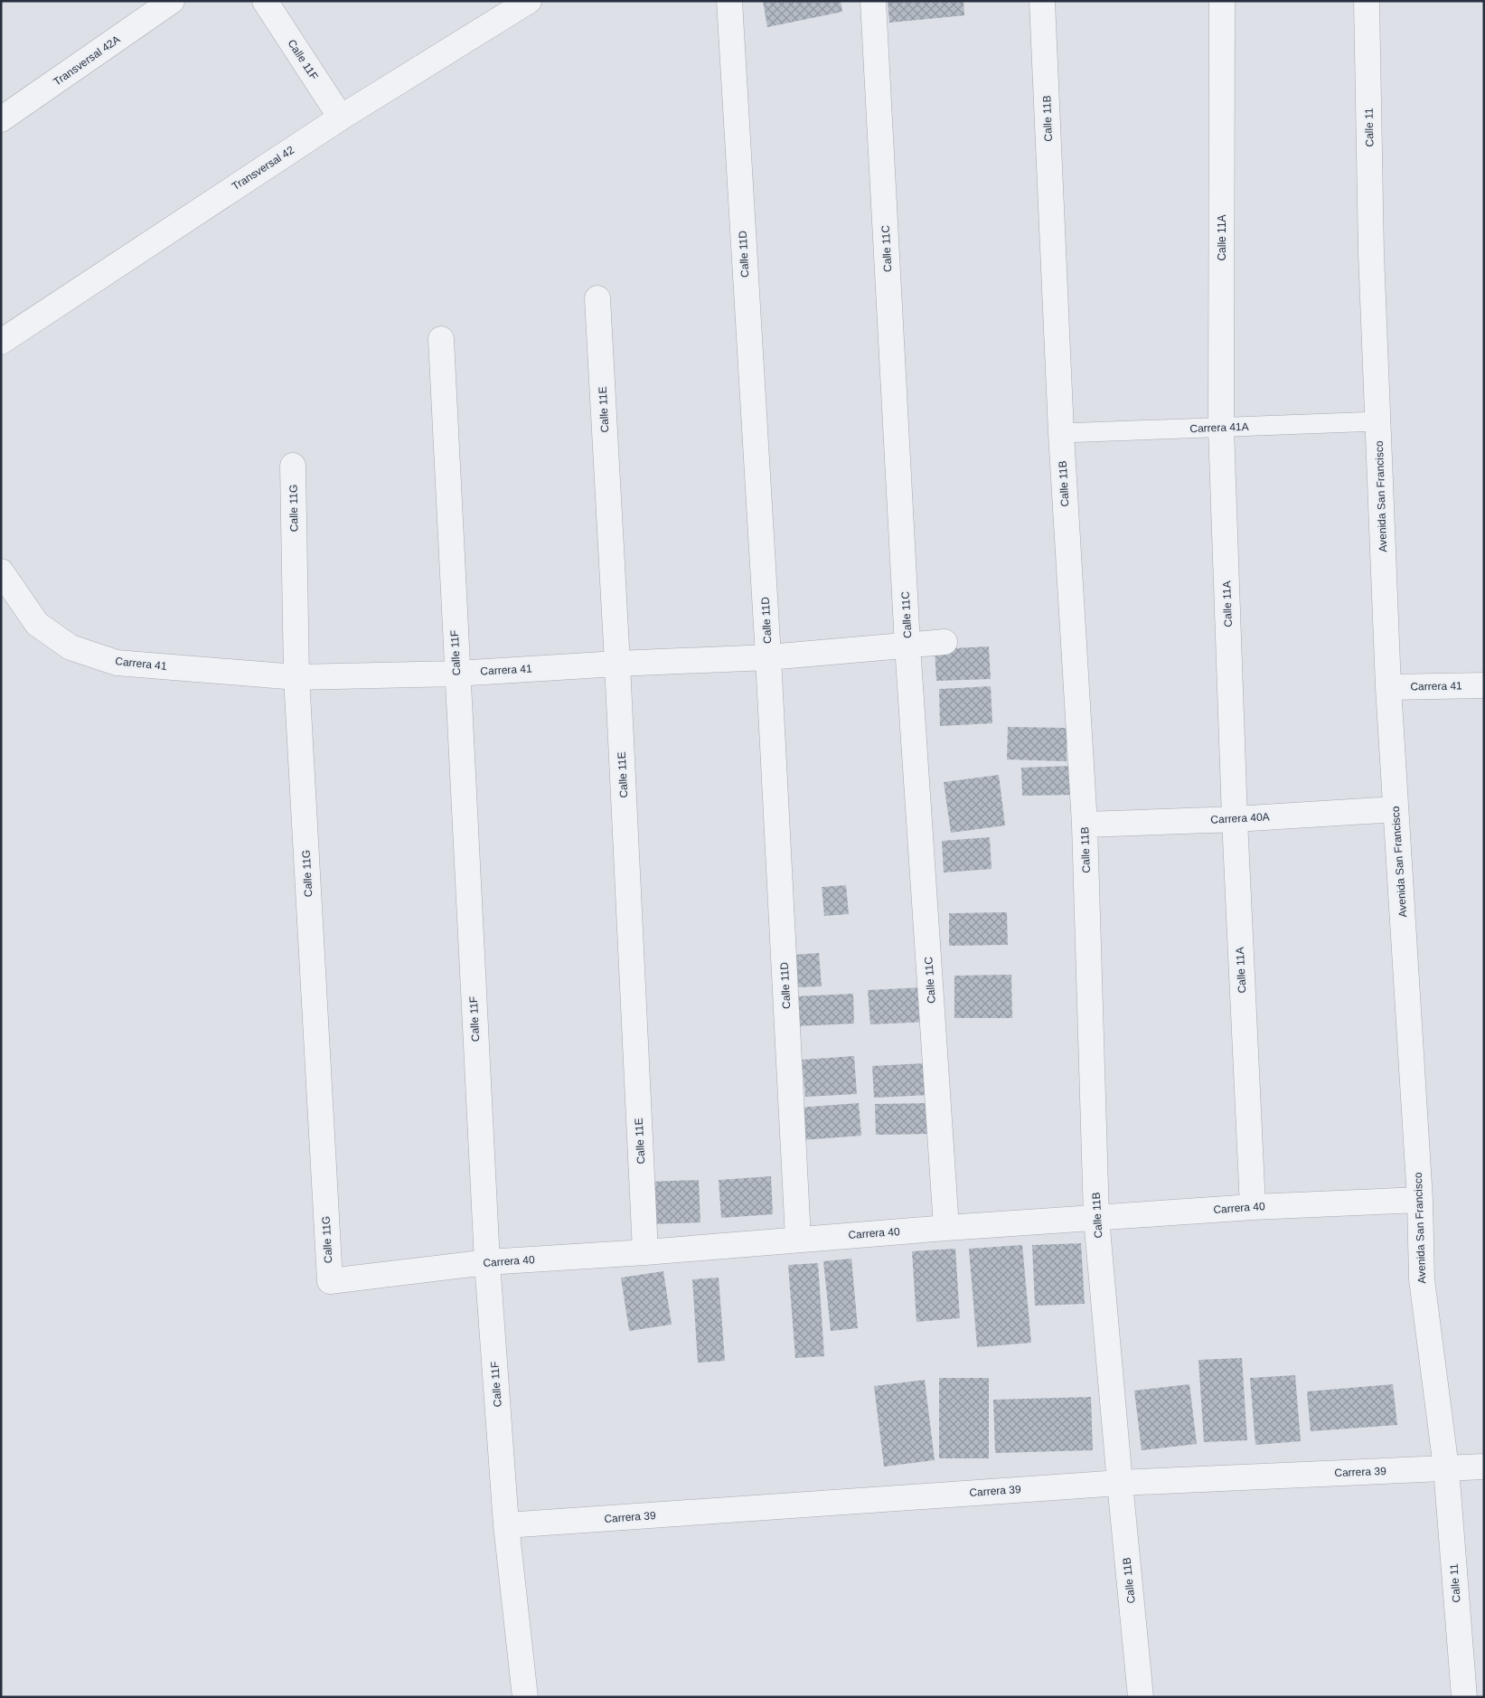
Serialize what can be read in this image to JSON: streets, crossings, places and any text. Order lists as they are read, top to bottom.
{
  "streets": {
    "street": [
      "Calle 11F",
      "Transversal 42A",
      "Calle 11B",
      "Calle 11",
      "Transversal 42",
      "Calle 11A",
      "Calle 11C",
      "Calle 11D",
      "Calle 11E",
      "Avenida San Francisco",
      "Calle 11G",
      "Carrera 41",
      "Carrera 40A",
      "Carrera 40",
      "Carrera 39"
    ],
    "lane": ["Carrera 41A"]
  },
  "crossings": [
    ["Calle 11F", "Transversal 42"],
    ["Calle 11F", "Carrera 41"],
    ["Calle 11F", "Carrera 40"],
    ["Calle 11F", "Carrera 39"],
    ["Calle 11B", "Carrera 41A"],
    ["Calle 11B", "Carrera 40A"],
    ["Calle 11B", "Carrera 40"],
    ["Calle 11B", "Carrera 39"],
    ["Calle 11", "Avenida San Francisco"],
    ["Calle 11", "Carrera 39"],
    ["Calle 11A", "Carrera 41A"],
    ["Calle 11A", "Carrera 40A"],
    ["Calle 11A", "Carrera 40"],
    ["Calle 11C", "Carrera 41"],
    ["Calle 11C", "Carrera 40"],
    ["Calle 11D", "Carrera 41"],
    ["Calle 11D", "Carrera 40"],
    ["Calle 11E", "Carrera 41"],
    ["Calle 11E", "Carrera 40"],
    ["Carrera 41A", "Avenida San Francisco"],
    ["Avenida San Francisco", "Carrera 41"],
    ["Avenida San Francisco", "Carrera 40A"],
    ["Avenida San Francisco", "Carrera 40"],
    ["Avenida San Francisco", "Carrera 39"],
    ["Calle 11G", "Carrera 41"],
    ["Calle 11G", "Carrera 40"]
  ]
}
